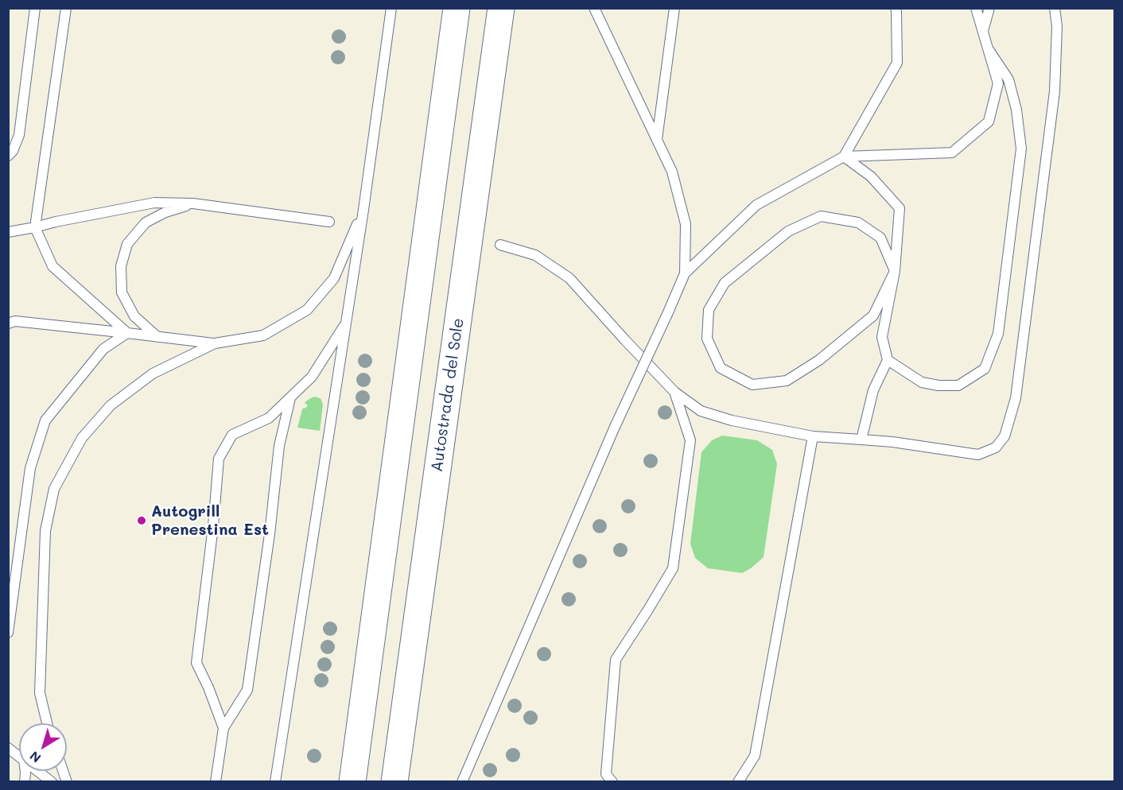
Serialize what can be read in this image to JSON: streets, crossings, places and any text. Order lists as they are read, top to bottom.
{
  "streets": {
    "highway": ["Autostrada del Sole"]
  },
  "places": ["Autogrill Prenestina Est"],
  "north": "bottom left"
}
